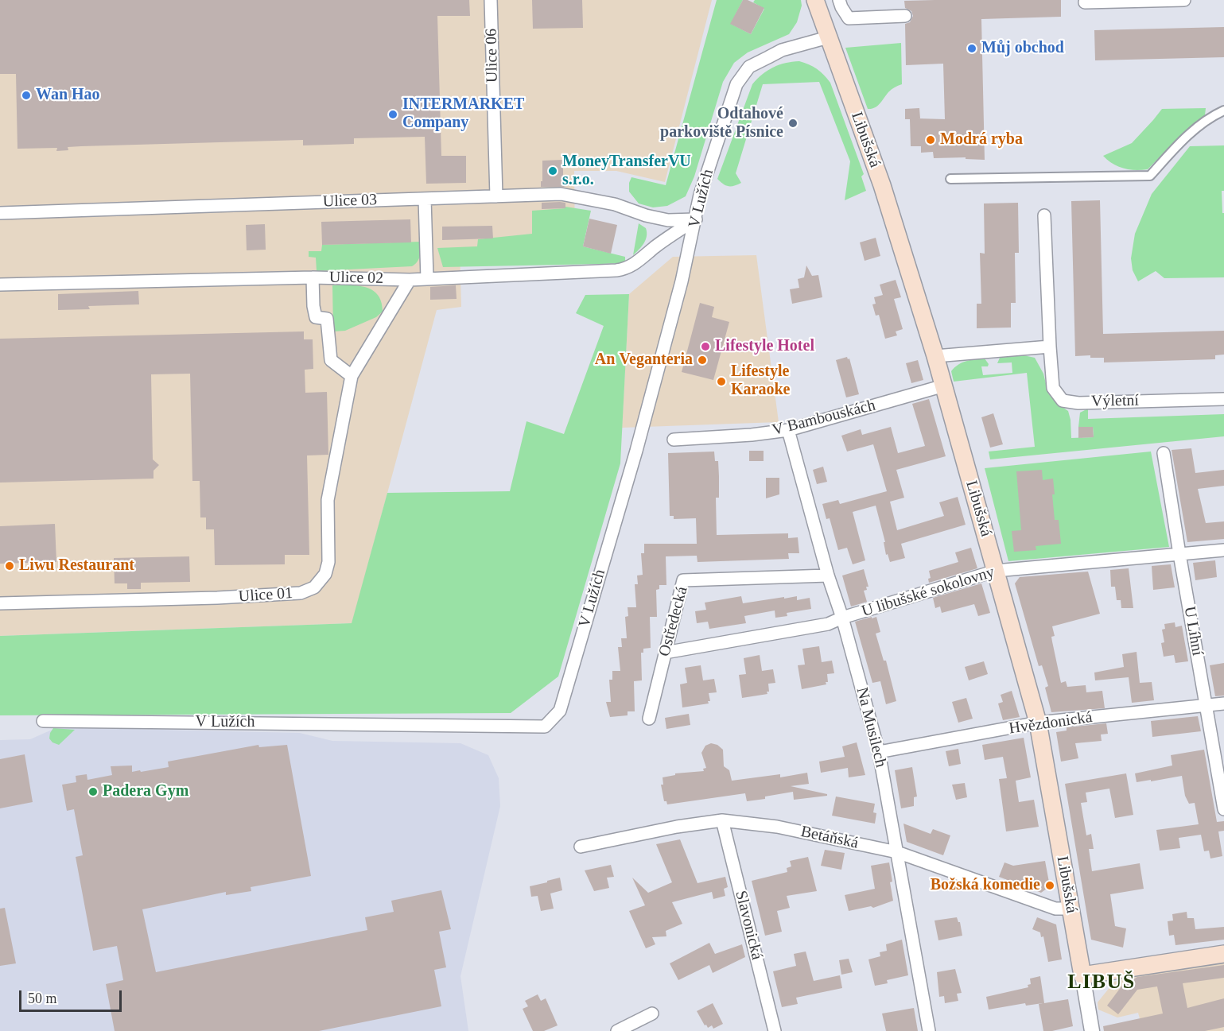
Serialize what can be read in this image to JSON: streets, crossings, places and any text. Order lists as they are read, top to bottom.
{
  "streets": {
    "main road": ["Libušská"],
    "street": [
      "Ulice 06",
      "V Lužích",
      "Ulice 03",
      "Ulice 02",
      "Výletní",
      "V Bambouskách",
      "U libušské sokolovny",
      "Ulice 01",
      "Ostředecká",
      "U Líhní",
      "Hvězdonická",
      "Na Musilech",
      "Betáňská",
      "Slavonická"
    ]
  },
  "crossings": [
    ["Ulice 06", "Ulice 03"],
    ["Libušská", "V Lužích"],
    ["Libušská", "V Bambouskách"],
    ["Libušská", "U libušské sokolovny"],
    ["Libušská", "Hvězdonická"],
    ["Libušská", "Betáňská"],
    ["V Lužích", "Ulice 03"],
    ["V Lužích", "Ulice 02"],
    ["Ulice 03", "Ulice 02"],
    ["Ulice 02", "Ulice 01"],
    ["V Bambouskách", "Na Musilech"],
    ["U libušské sokolovny", "Ostředecká"],
    ["U libušské sokolovny", "U Líhní"],
    ["U libušské sokolovny", "Na Musilech"],
    ["Ostředecká", "Na Musilech"],
    ["U Líhní", "Hvězdonická"],
    ["Hvězdonická", "Na Musilech"],
    ["Na Musilech", "Betáňská"],
    ["Betáňská", "Slavonická"]
  ],
  "districts": ["LIBUŠ"],
  "places": [
    "Můj obchod",
    "Wan Hao",
    "INTERMARKET Company",
    "Odtahové parkoviště Písnice",
    "Modrá ryba",
    "MoneyTransferVU s.r.o.",
    "Lifestyle Hotel",
    "An Veganteria",
    "Lifestyle Karaoke",
    "Liwu Restaurant",
    "Padera Gym",
    "Božská komedie"
  ],
  "scale_bar": "50 m"
}
